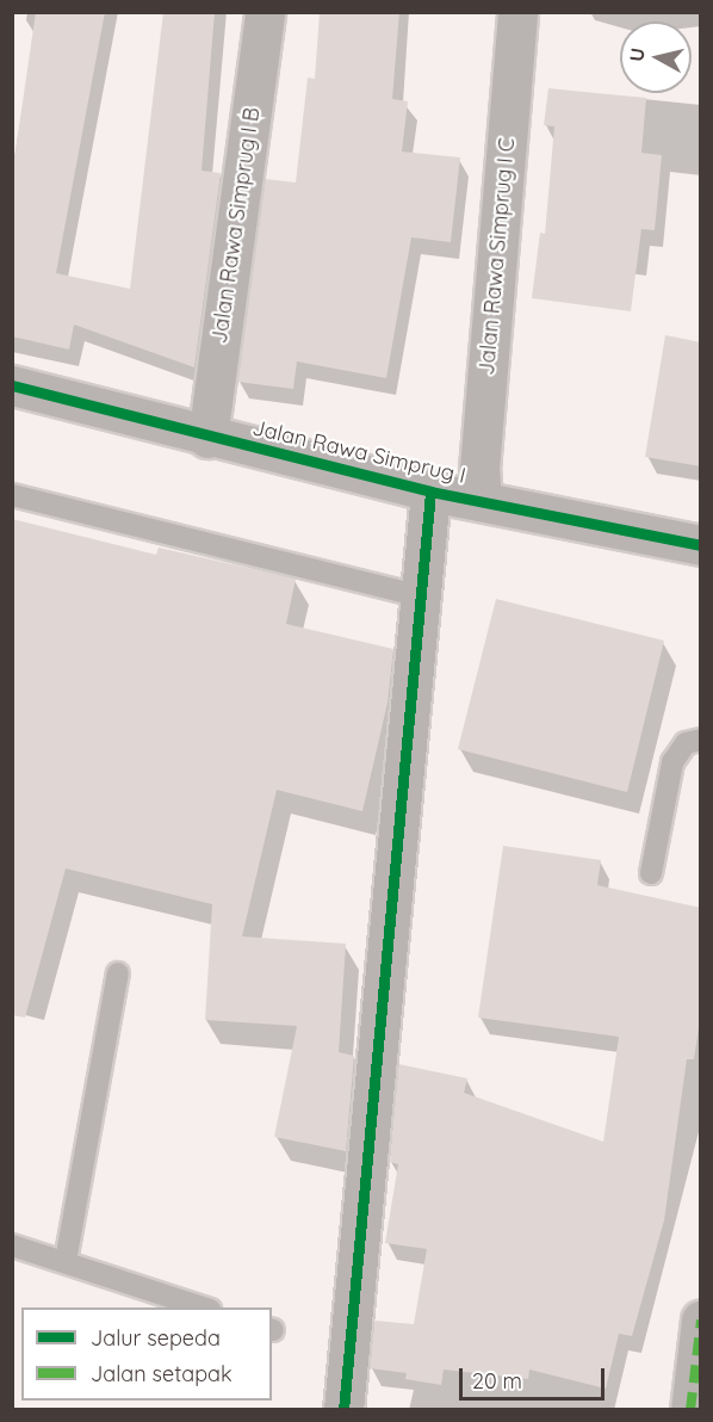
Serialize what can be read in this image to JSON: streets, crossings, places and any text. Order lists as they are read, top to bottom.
{
  "streets": {
    "street": ["Jalan Rawa Simprug I B", "Jalan Rawa Simprug I C", "Jalan Rawa Simprug I"]
  },
  "crossings": [
    ["Jalan Rawa Simprug I B", "Jalan Rawa Simprug I"],
    ["Jalan Rawa Simprug I C", "Jalan Rawa Simprug I"]
  ],
  "legend": ["Jalur sepeda", "Jalan setapak"],
  "scale_bar": "20 m",
  "north": "left"
}
